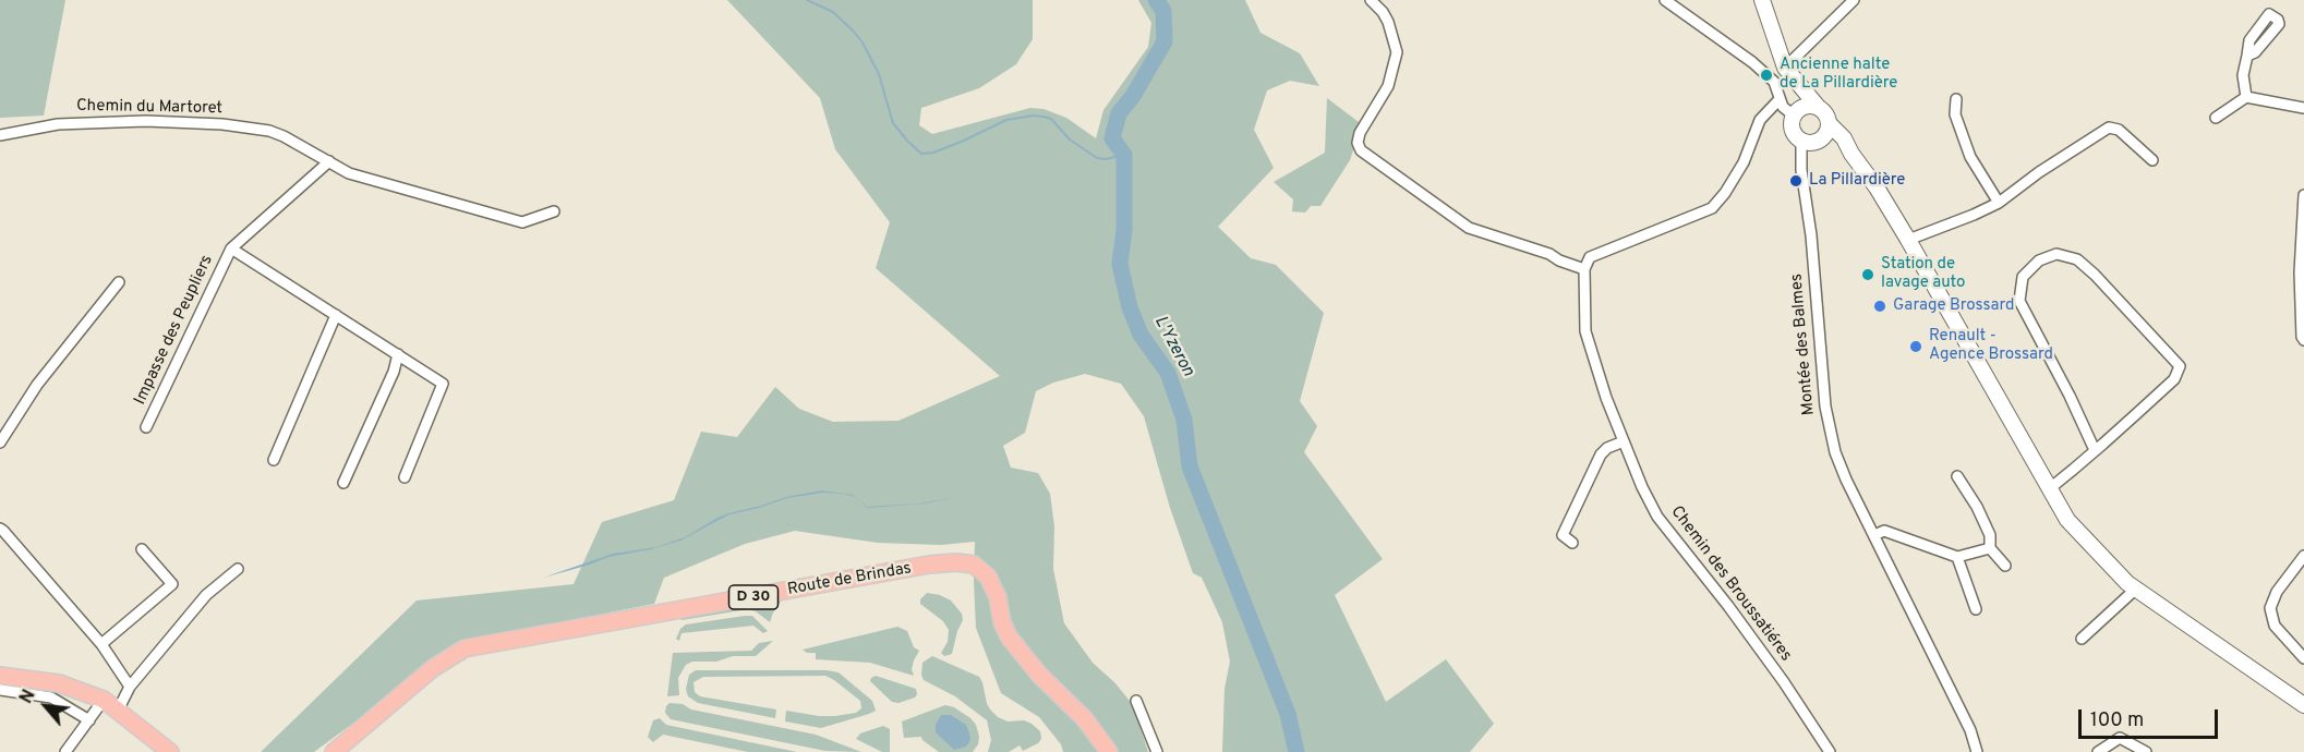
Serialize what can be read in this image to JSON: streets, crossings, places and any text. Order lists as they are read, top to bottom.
{
  "streets": {
    "main road": ["Route de Brindas", "D 30"],
    "street": [
      "Chemin du Martoret",
      "Impasse des Peupliers",
      "Montée des Balmes",
      "Chemin des Broussatiéres"
    ]
  },
  "crossings": [
    ["Chemin du Martoret", "Impasse des Peupliers"]
  ],
  "water": ["L'Yzeron"],
  "places": [
    "Ancienne halte de La Pillardière",
    "La Pillardière",
    "Station de lavage auto",
    "Garage Brossard",
    "Renault - Agence Brossard"
  ],
  "scale_bar": "100 m",
  "north": "top left"
}
